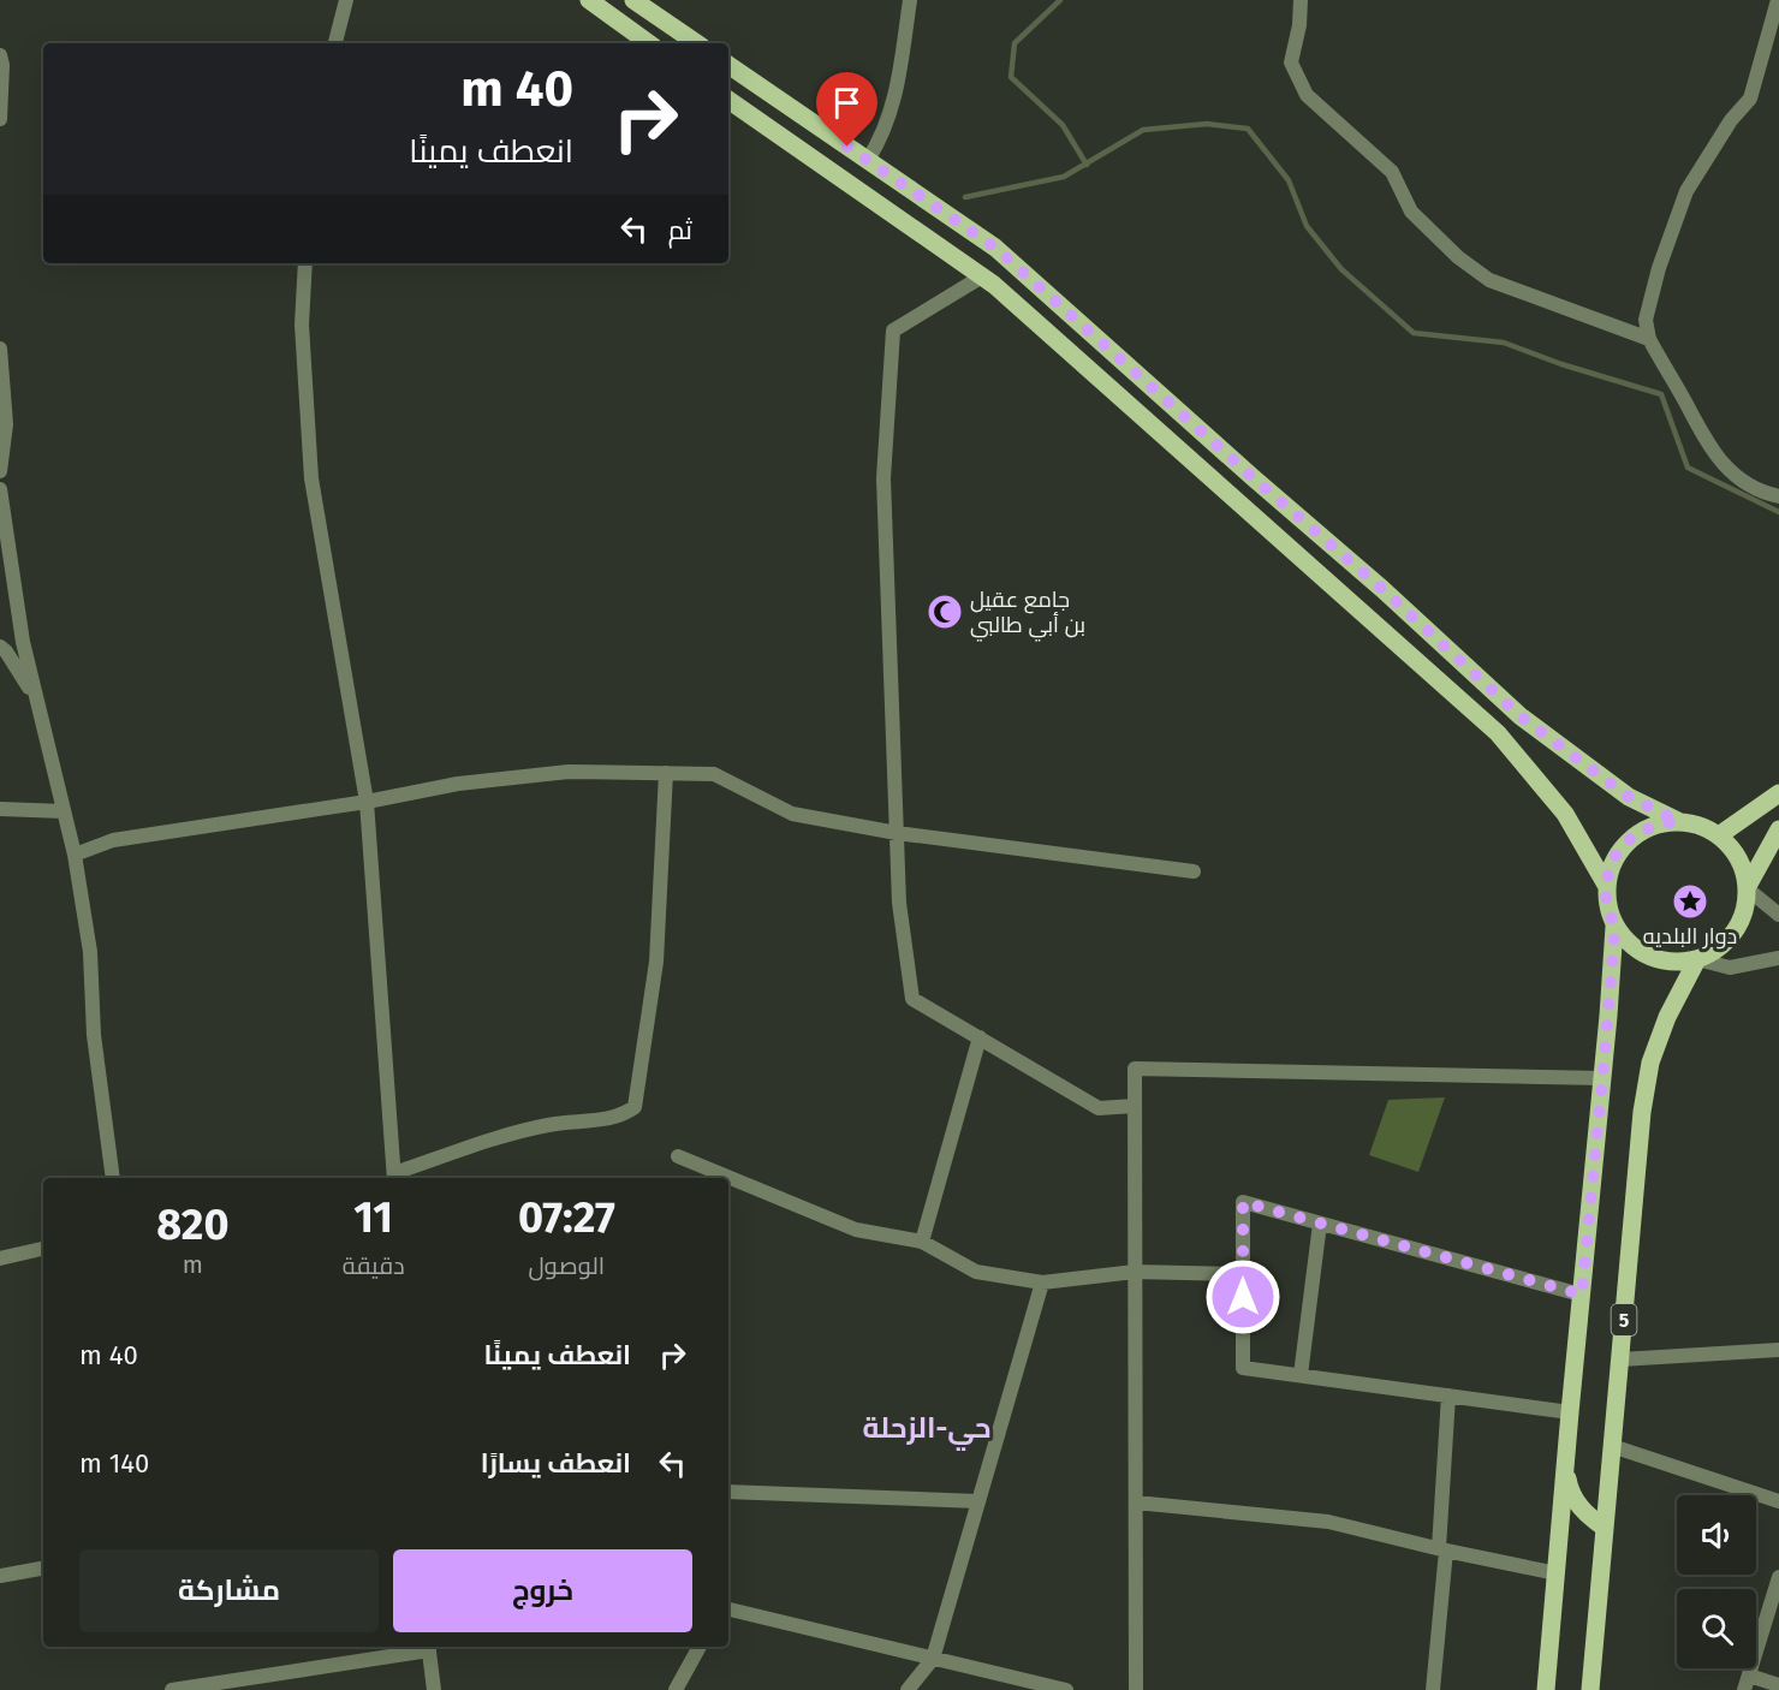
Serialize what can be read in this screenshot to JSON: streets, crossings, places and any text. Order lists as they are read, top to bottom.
{
  "streets": {
    "main road": ["5"]
  },
  "districts": ["حي-الزحلة"],
  "places": {
    "mosque": ["جامع عقيل بن أبي طالبي"],
    "place": ["دوار البلديه"]
  },
  "page": {
    "turn": ["40 m", "انعطف يمينًا"],
    "then": "ثم",
    "eta": [
      "07:27",
      "الوصول",
      "11",
      "دقيقة",
      "820",
      "m"
    ],
    "list": [
      {
        "name": "انعطف يمينًا",
        "value": "40 m"
      },
      {
        "name": "انعطف يسارًا",
        "value": "140 m"
      }
    ],
    "buttons": ["خروج", "مشاركة"]
  }
}
